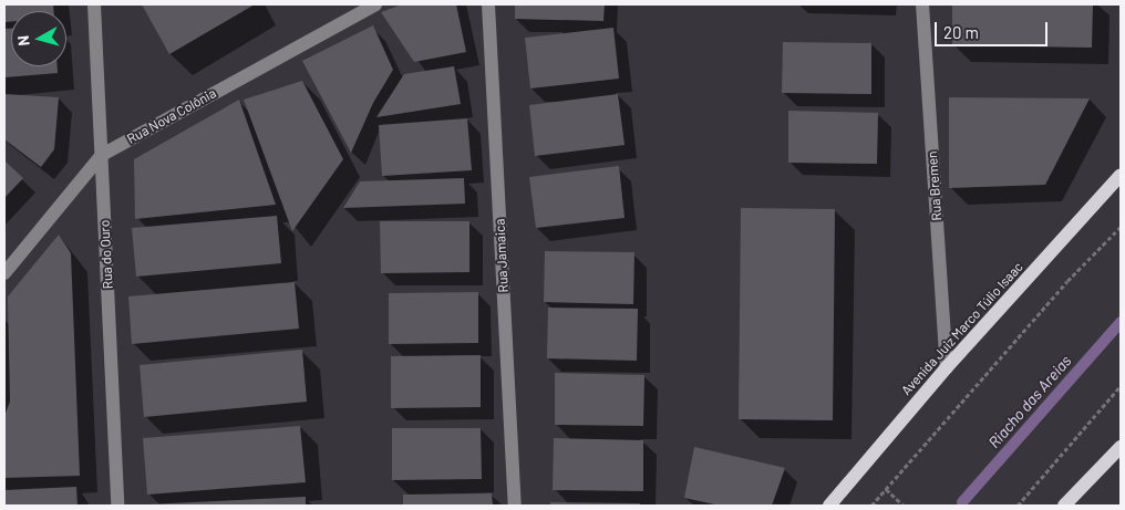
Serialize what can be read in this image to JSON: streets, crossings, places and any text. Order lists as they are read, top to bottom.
{
  "streets": {
    "main road": ["Avenida Juiz Marco Túlio Isaac"],
    "street": [
      "Rua Nova Colônia",
      "Rua Bremen",
      "Rua do Ouro",
      "Rua Jamaica"
    ]
  },
  "crossings": [
    ["Rua Nova Colônia", "Rua do Ouro"],
    ["Rua Bremen", "Avenida Juiz Marco Túlio Isaac"]
  ],
  "water": ["Riacho das Areias"],
  "scale_bar": "20 m",
  "north": "left"
}
